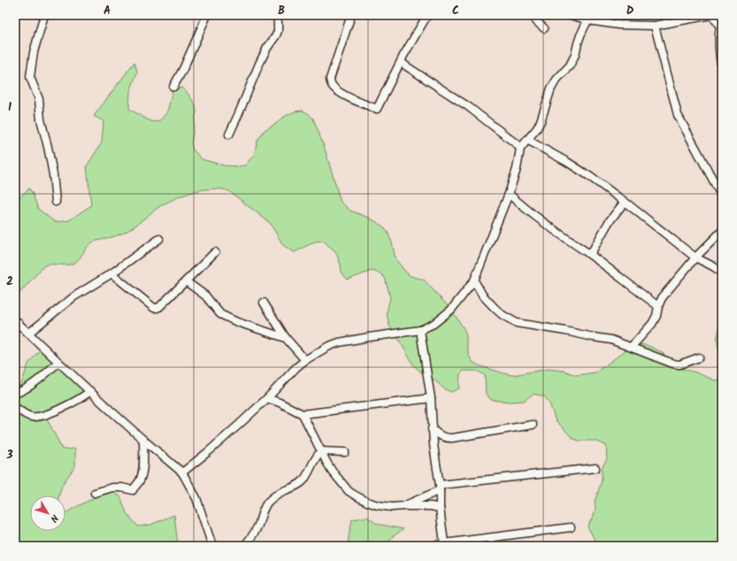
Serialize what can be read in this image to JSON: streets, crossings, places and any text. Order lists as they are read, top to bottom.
{
  "north": "bottom right",
  "grid": {
    "columns": [
      "A",
      "B",
      "C",
      "D"
    ],
    "rows": ["1", "2", "3"]
  }
}
